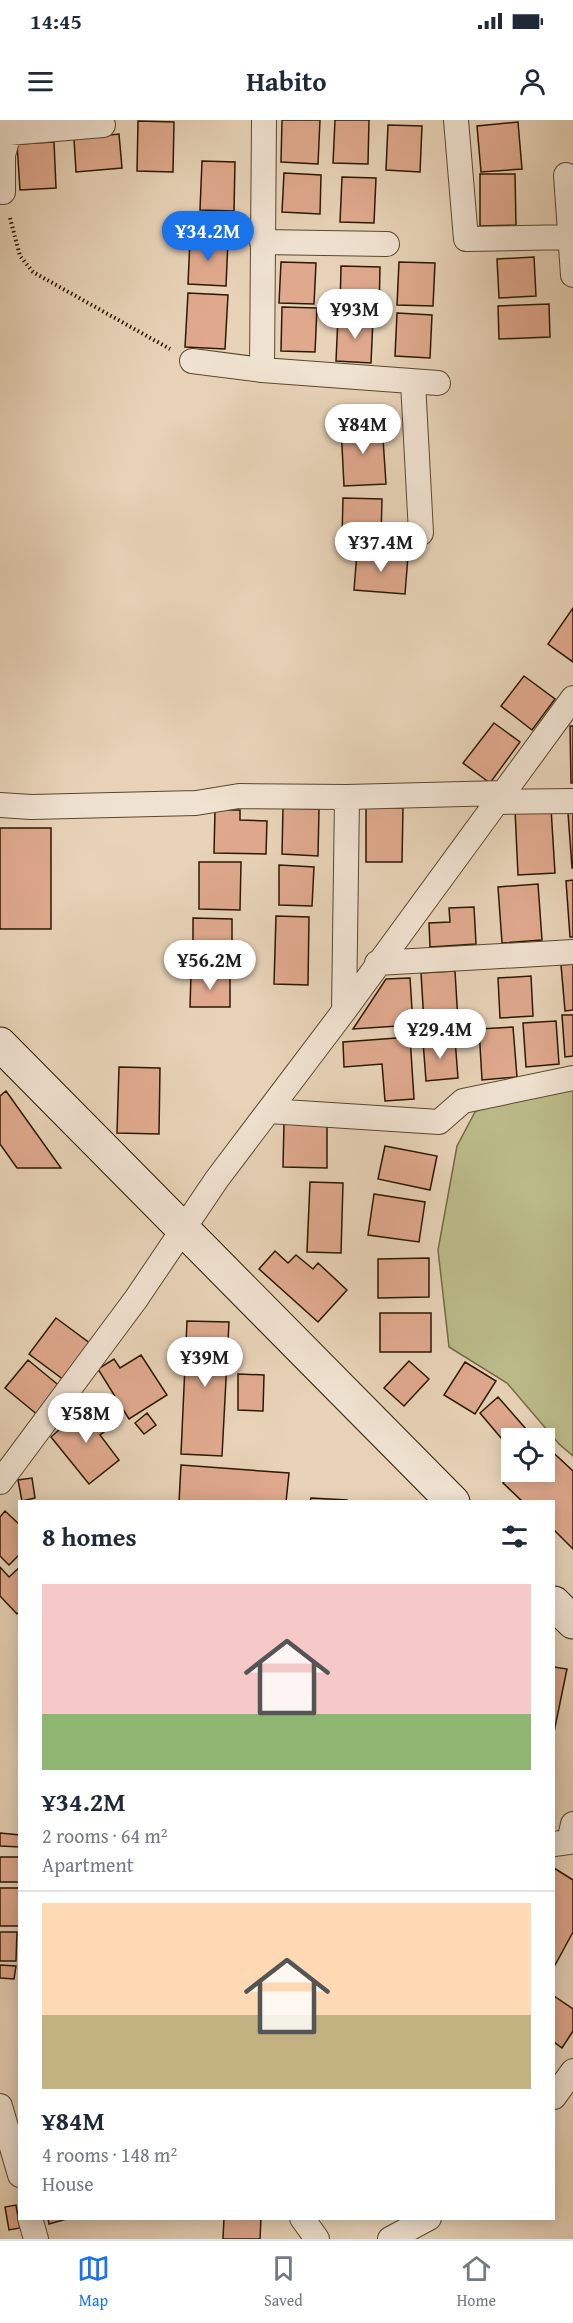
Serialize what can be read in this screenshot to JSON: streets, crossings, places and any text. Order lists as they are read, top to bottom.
{
  "page": {
    "status": "14:45",
    "header": "Habito",
    "price": [
      "¥34.2M",
      "¥93M",
      "¥84M",
      "¥37.4M",
      "¥56.2M",
      "¥29.4M",
      "¥39M",
      "¥58M"
    ],
    "heading": "8 homes",
    "list": [
      {
        "name": "¥34.2M",
        "note": "2 rooms · 64 m² · Apartment"
      },
      {
        "name": "¥84M",
        "note": "4 rooms · 148 m² · House"
      }
    ],
    "tabs": ["Map", "Saved", "Home"]
  }
}
